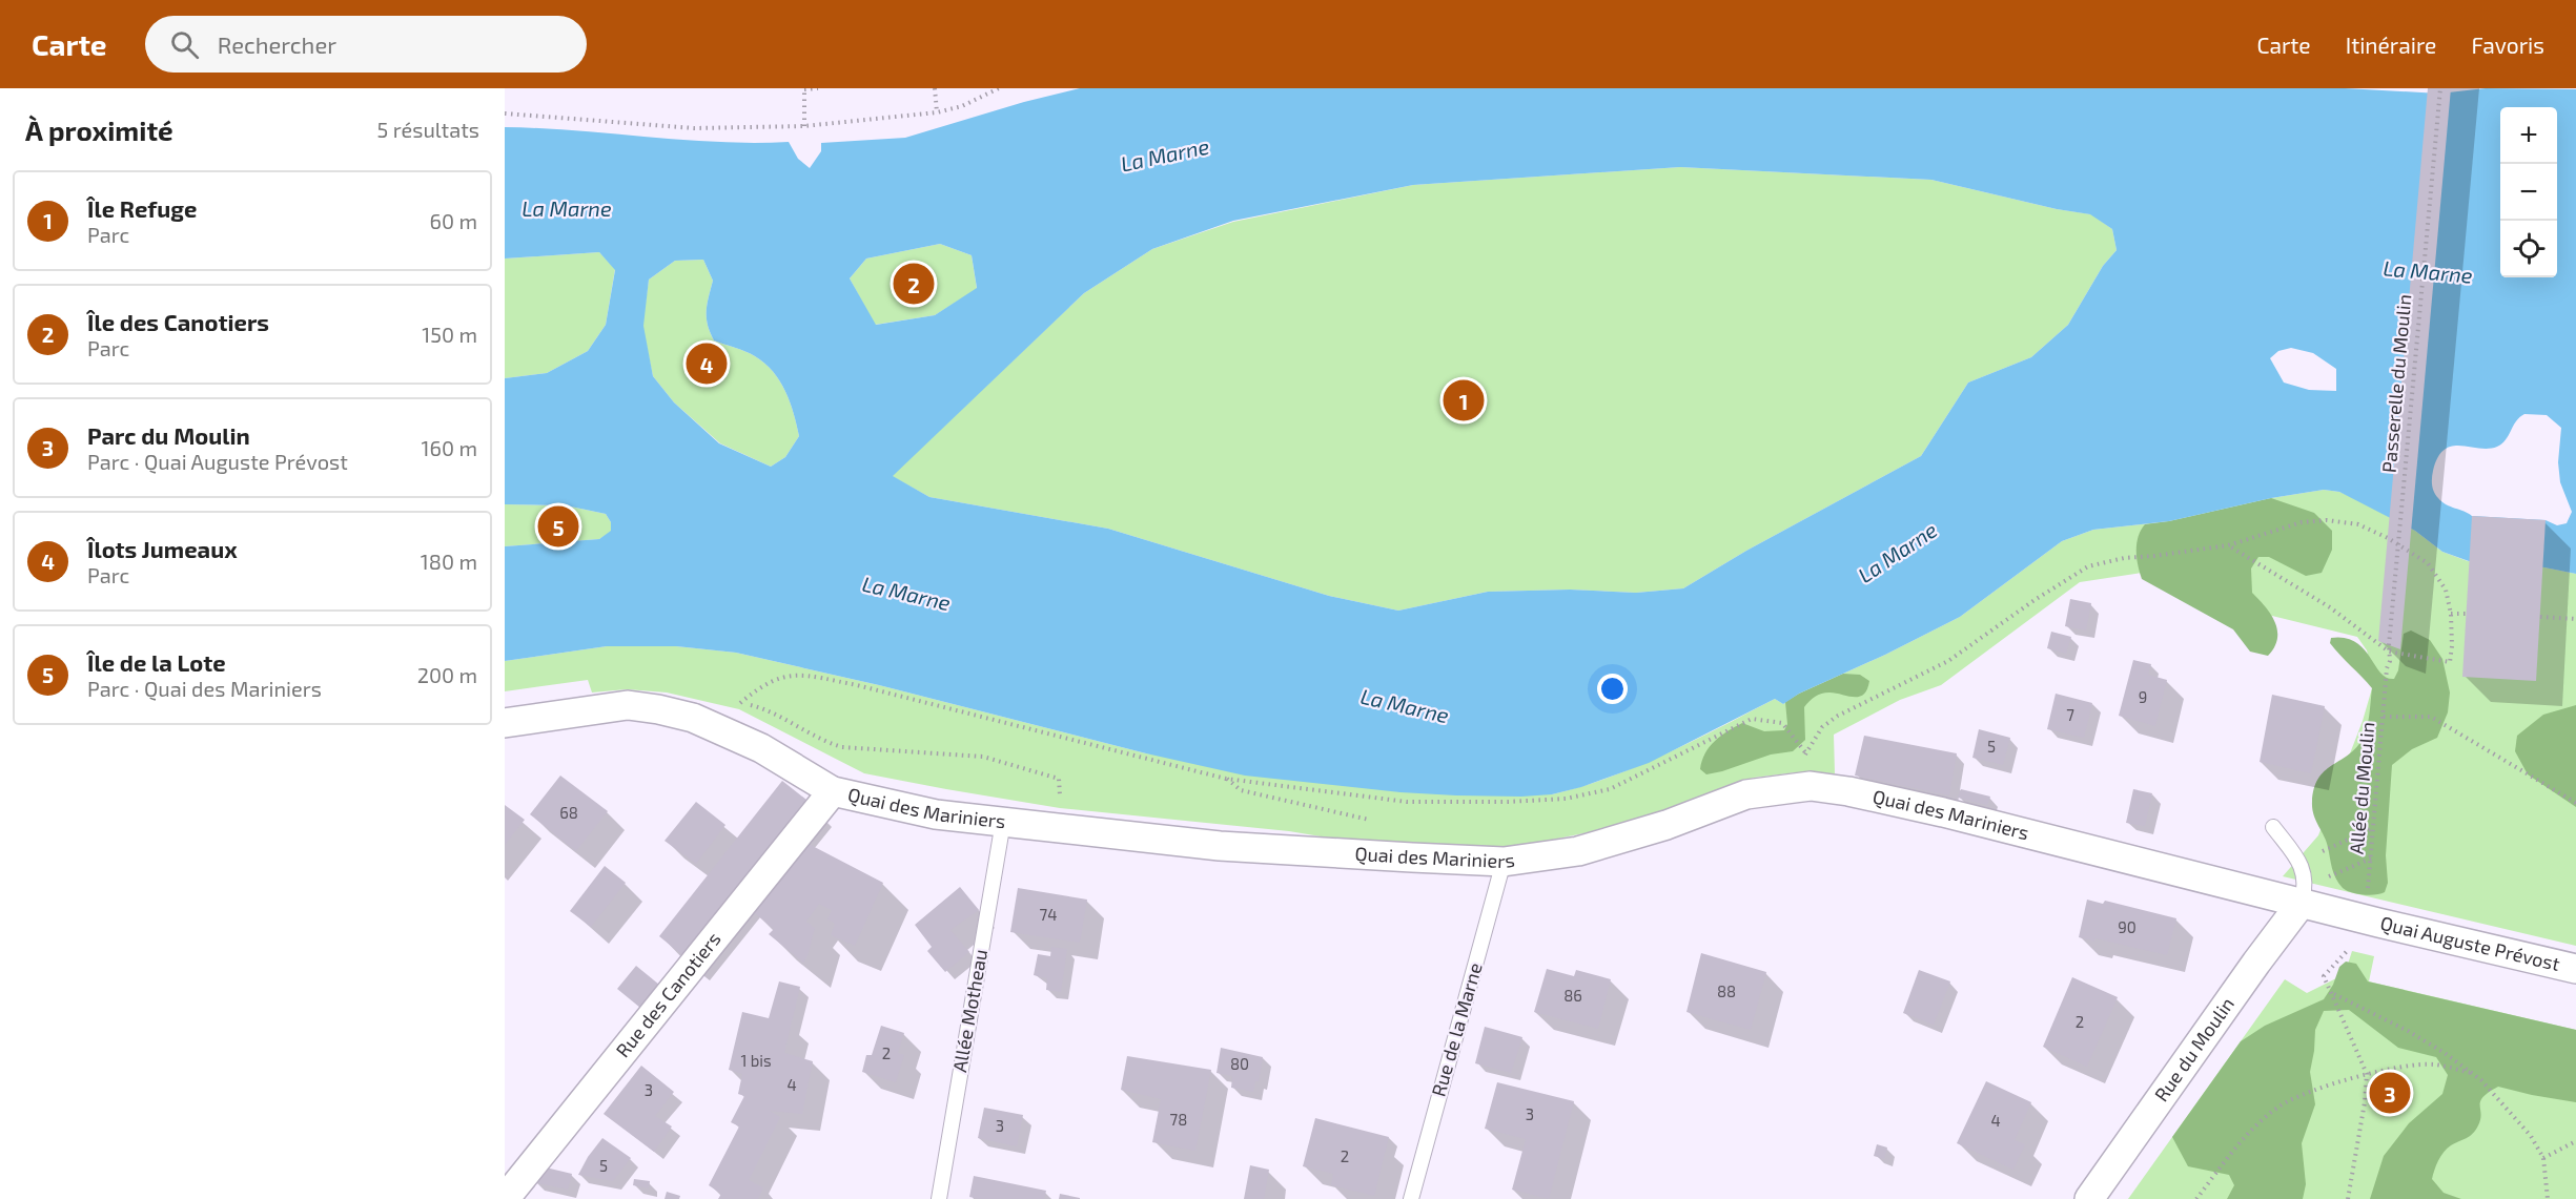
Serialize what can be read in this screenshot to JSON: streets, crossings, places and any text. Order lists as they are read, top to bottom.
{
  "streets": {
    "street": [
      "Quai des Mariniers",
      "Quai Auguste Prévost",
      "Rue des Canotiers",
      "Rue du Moulin"
    ],
    "lane": ["Allée Motheau", "Rue de la Marne"],
    "path": ["Passerelle du Moulin", "Allée du Moulin"]
  },
  "crossings": [
    ["Passerelle du Moulin", "Allée du Moulin"],
    ["Allée du Moulin", "Quai des Mariniers"],
    ["Allée du Moulin", "Quai Auguste Prévost"],
    ["Quai des Mariniers", "Quai Auguste Prévost"],
    ["Quai des Mariniers", "Rue des Canotiers"],
    ["Quai des Mariniers", "Allée Motheau"],
    ["Quai des Mariniers", "Rue de la Marne"],
    ["Quai des Mariniers", "Rue du Moulin"]
  ],
  "water": ["La Marne"],
  "house_numbers": [
    "9",
    "7",
    "5",
    "68",
    "74",
    "90",
    "88",
    "86",
    "2",
    "2",
    "1 bis",
    "80",
    "4",
    "3",
    "3",
    "78",
    "4",
    "3",
    "2",
    "5"
  ],
  "page": {
    "header": "Carte",
    "search": "Rechercher",
    "nav": ["Carte", "Itinéraire", "Favoris"],
    "heading": ["À proximité", "5 résultats"],
    "map_buttons": ["+", "−"],
    "list": [
      {
        "mark": "1",
        "name": "Île Refuge",
        "note": "Parc",
        "value": "60 m"
      },
      {
        "mark": "2",
        "name": "Île des Canotiers",
        "note": "Parc",
        "value": "150 m"
      },
      {
        "mark": "3",
        "name": "Parc du Moulin",
        "note": "Parc · Quai Auguste Prévost",
        "value": "160 m"
      },
      {
        "mark": "4",
        "name": "Îlots Jumeaux",
        "note": "Parc",
        "value": "180 m"
      },
      {
        "mark": "5",
        "name": "Île de la Lote",
        "note": "Parc · Quai des Mariniers",
        "value": "200 m"
      }
    ],
    "pins": [
      "2",
      "4",
      "1",
      "5",
      "3"
    ]
  }
}
